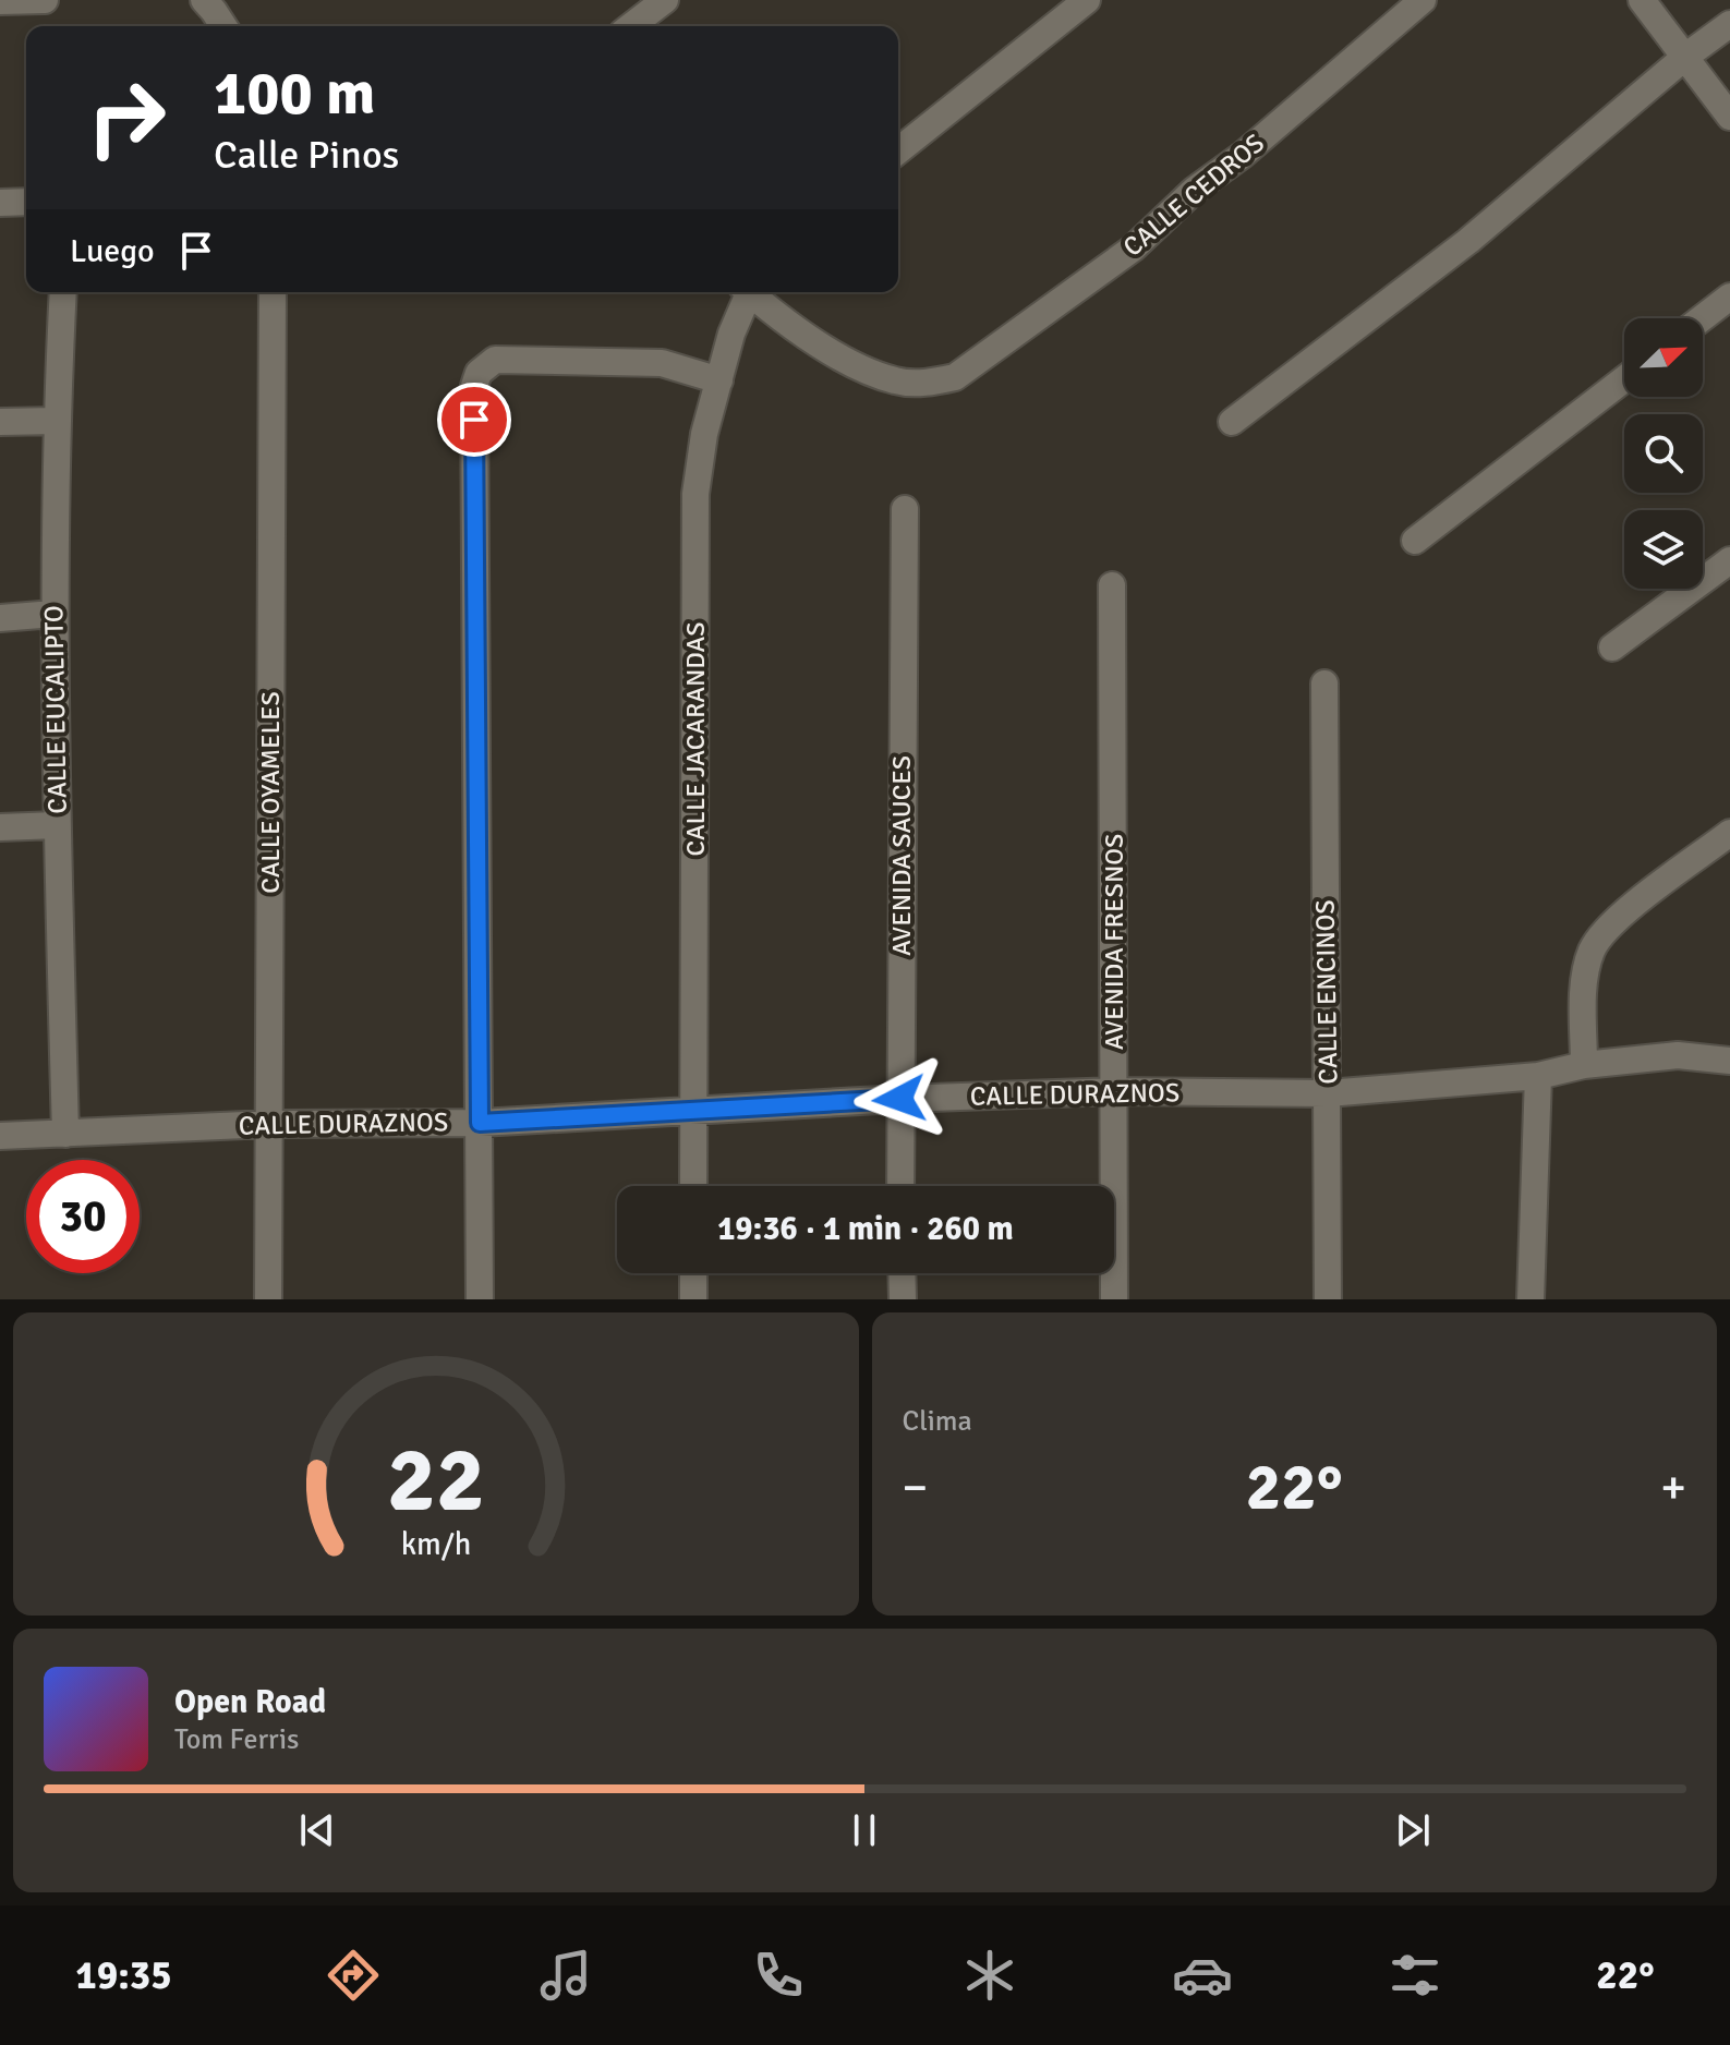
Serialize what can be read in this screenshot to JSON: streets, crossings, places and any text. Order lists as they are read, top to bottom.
{
  "streets": {
    "street": [
      "CALLE CEDROS",
      "CALLE EUCALIPTO",
      "CALLE JACARANDAS",
      "CALLE OYAMELES",
      "AVENIDA SAUCES",
      "AVENIDA FRESNOS",
      "CALLE ENCINOS",
      "CALLE DURAZNOS"
    ]
  },
  "crossings": [
    ["CALLE EUCALIPTO", "CALLE DURAZNOS"],
    ["CALLE JACARANDAS", "CALLE DURAZNOS"],
    ["CALLE OYAMELES", "CALLE DURAZNOS"],
    ["AVENIDA SAUCES", "CALLE DURAZNOS"],
    ["AVENIDA FRESNOS", "CALLE DURAZNOS"],
    ["CALLE ENCINOS", "CALLE DURAZNOS"]
  ],
  "north": "top right",
  "page": {
    "turn": ["100 m", "Calle Pinos"],
    "then": "Luego",
    "limit": "30",
    "trip": "19:36 · 1 min · 260 m",
    "tile": "Clima",
    "heat": ["−", "22°", "+"],
    "song": ["Open Road", "Tom Ferris"],
    "tabs": ["19:35", "22°"],
    "gauge": ["22", "km/h"]
  }
}
